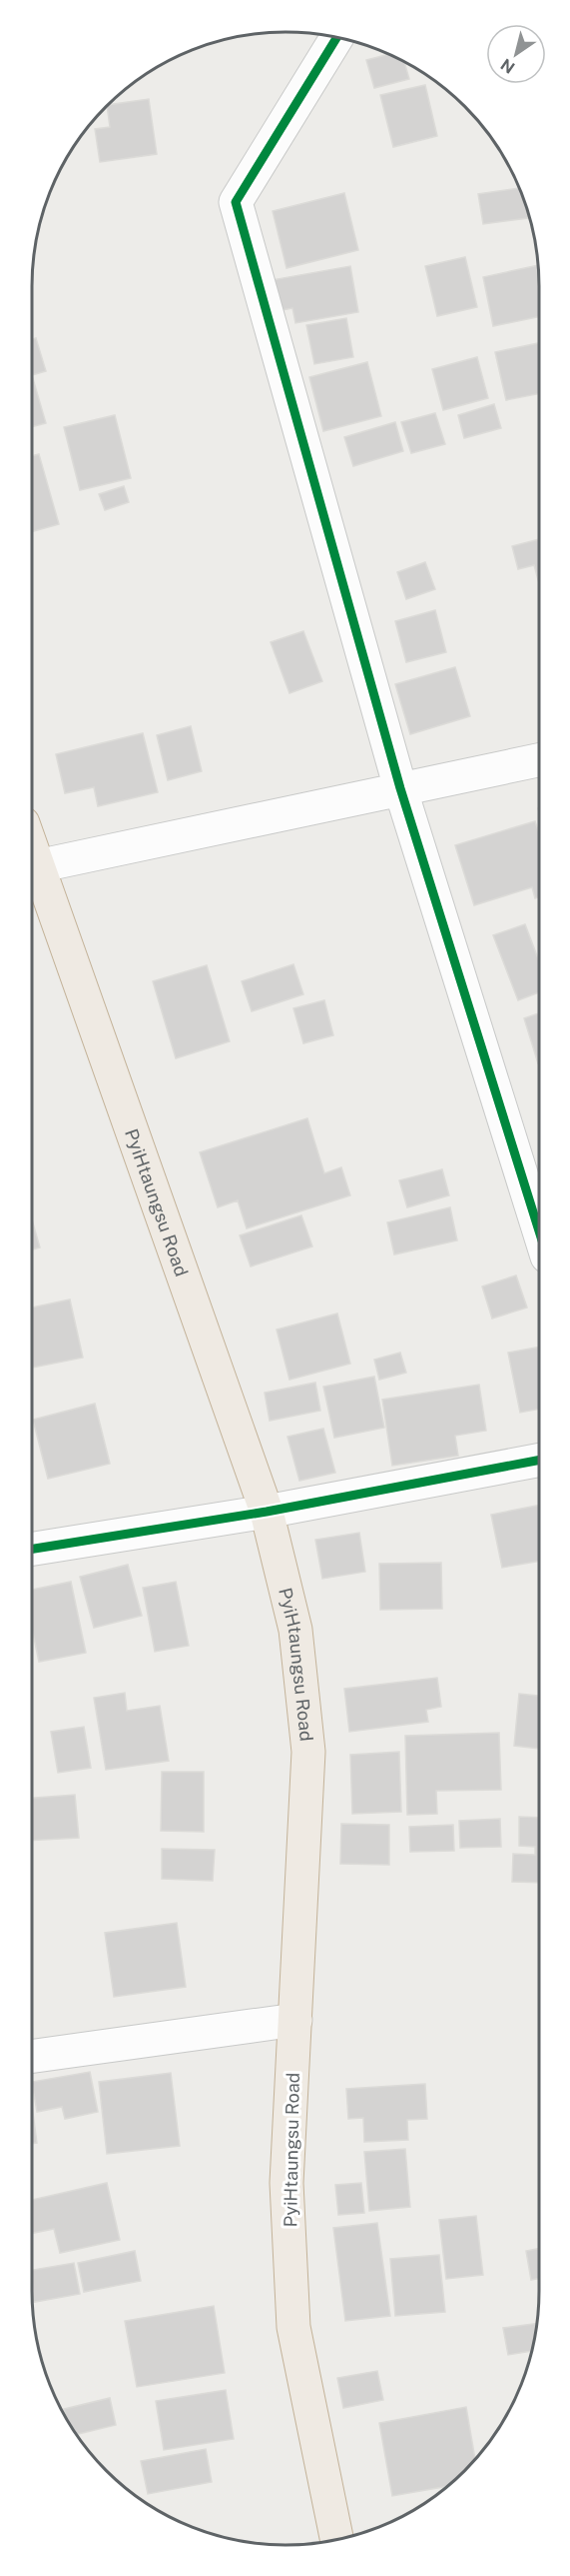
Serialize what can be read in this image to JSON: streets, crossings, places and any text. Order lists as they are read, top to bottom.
{
  "streets": {
    "highway": ["PyiHtaungsu Road"]
  },
  "north": "bottom left"
}
